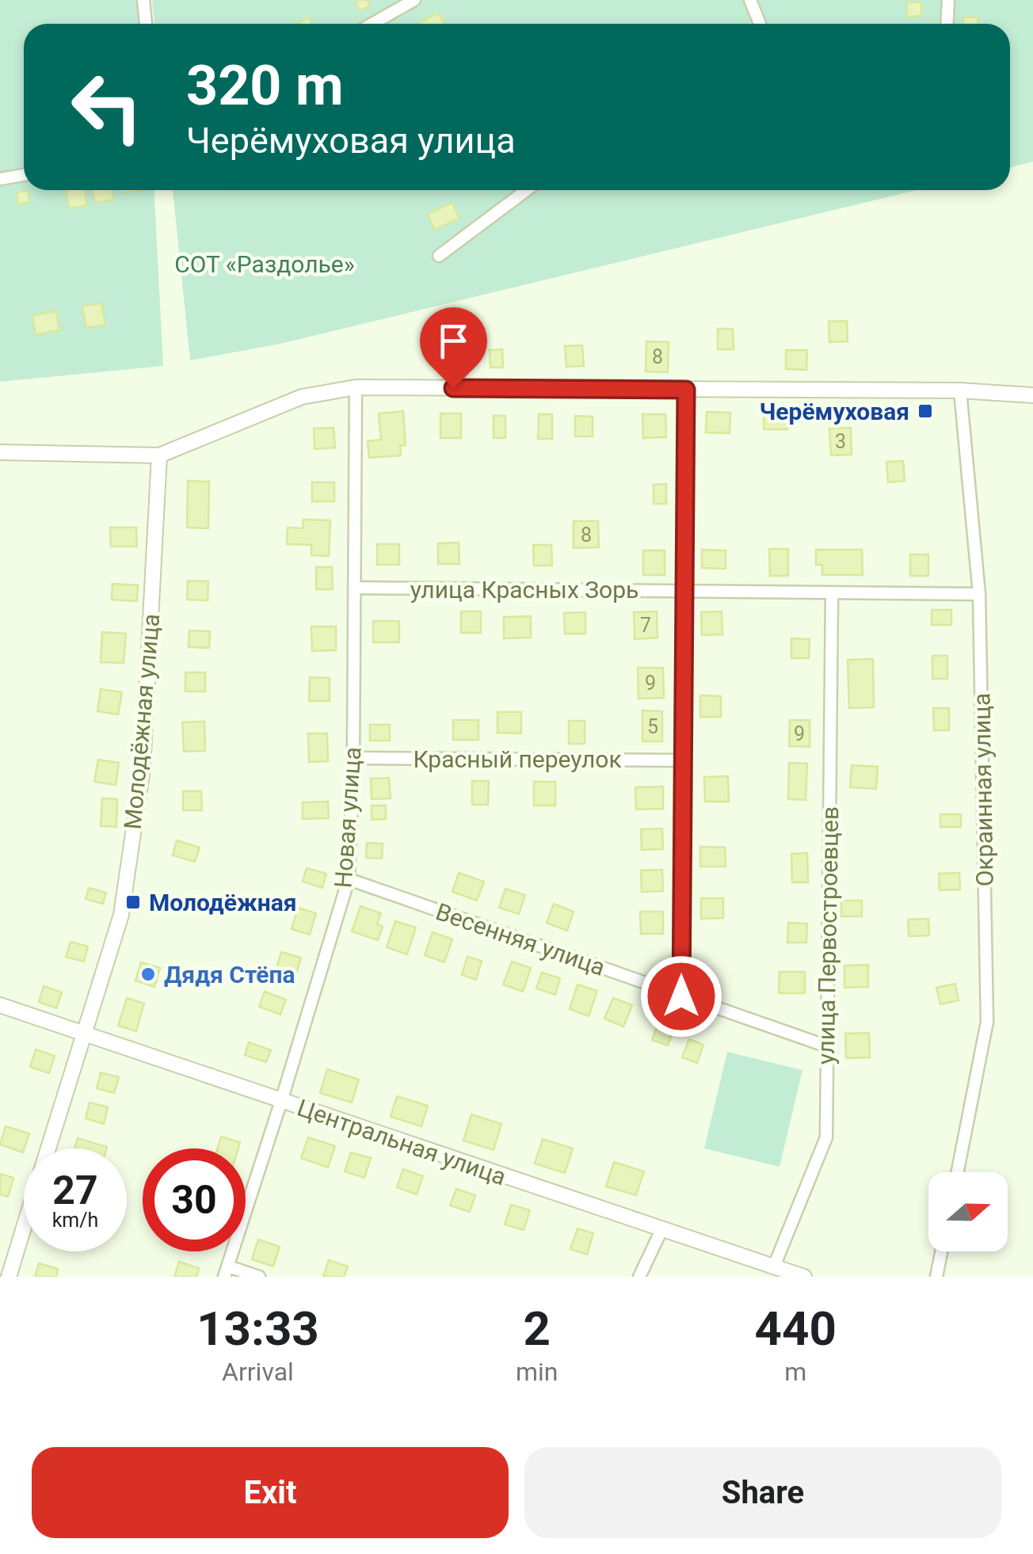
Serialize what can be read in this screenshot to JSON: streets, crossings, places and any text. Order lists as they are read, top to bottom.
{
  "streets": {
    "street": [
      "улица Красных Зорь",
      "Молодёжная улица",
      "Красный переулок",
      "Окраинная улица",
      "Новая улица",
      "улица Первостроевцев",
      "Весенняя улица",
      "Центральная улица"
    ]
  },
  "crossings": [
    ["улица Красных Зорь", "Окраинная улица"],
    ["улица Красных Зорь", "Новая улица"],
    ["улица Красных Зорь", "улица Первостроевцев"],
    ["Молодёжная улица", "Центральная улица"],
    ["Красный переулок", "Новая улица"],
    ["Новая улица", "Весенняя улица"],
    ["Новая улица", "Центральная улица"],
    ["улица Первостроевцев", "Весенняя улица"],
    ["улица Первостроевцев", "Центральная улица"]
  ],
  "parks": ["СОТ «Раздолье»"],
  "places": {
    "transit": ["Черёмуховая", "Молодёжная"],
    "other": ["Дядя Стёпа"]
  },
  "house_numbers": [
    "8",
    "3",
    "8",
    "7",
    "9",
    "5",
    "9"
  ],
  "north": "right",
  "page": {
    "turn": ["320 m", "Черёмуховая улица"],
    "speed": "27 km/h",
    "limit": "30",
    "eta": [
      "13:33",
      "Arrival",
      "2",
      "min",
      "440",
      "m"
    ],
    "buttons": ["Exit", "Share"]
  }
}
